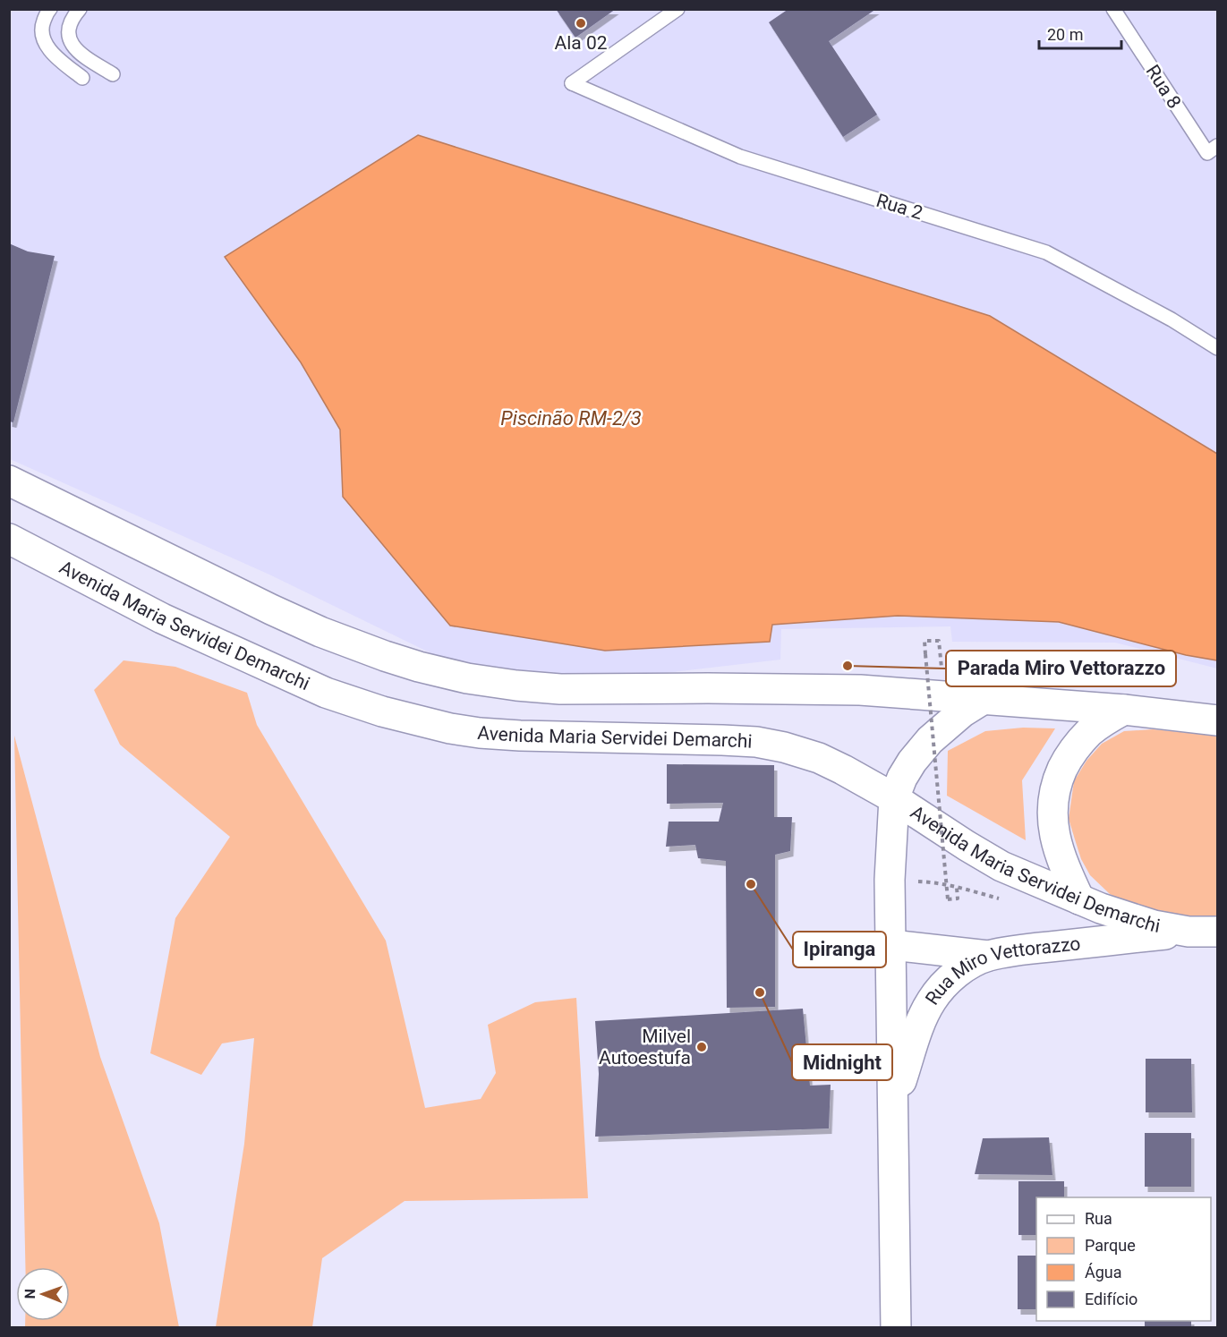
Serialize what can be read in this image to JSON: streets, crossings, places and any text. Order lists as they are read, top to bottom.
{
  "streets": {
    "main road": ["Avenida Maria Servidei Demarchi", "Rua Miro Vettorazzo"],
    "lane": ["Rua 8", "Rua 2"]
  },
  "crossings": [
    ["Avenida Maria Servidei Demarchi", "Rua Miro Vettorazzo"]
  ],
  "water": ["Piscinão RM-2/3"],
  "places": [
    "Ala 02",
    "Parada Miro Vettorazzo",
    "Ipiranga",
    "Midnight",
    "Milvel Autoestufa"
  ],
  "legend": [
    "Rua",
    "Parque",
    "Água",
    "Edifício"
  ],
  "scale_bar": "20 m",
  "north": "left"
}
